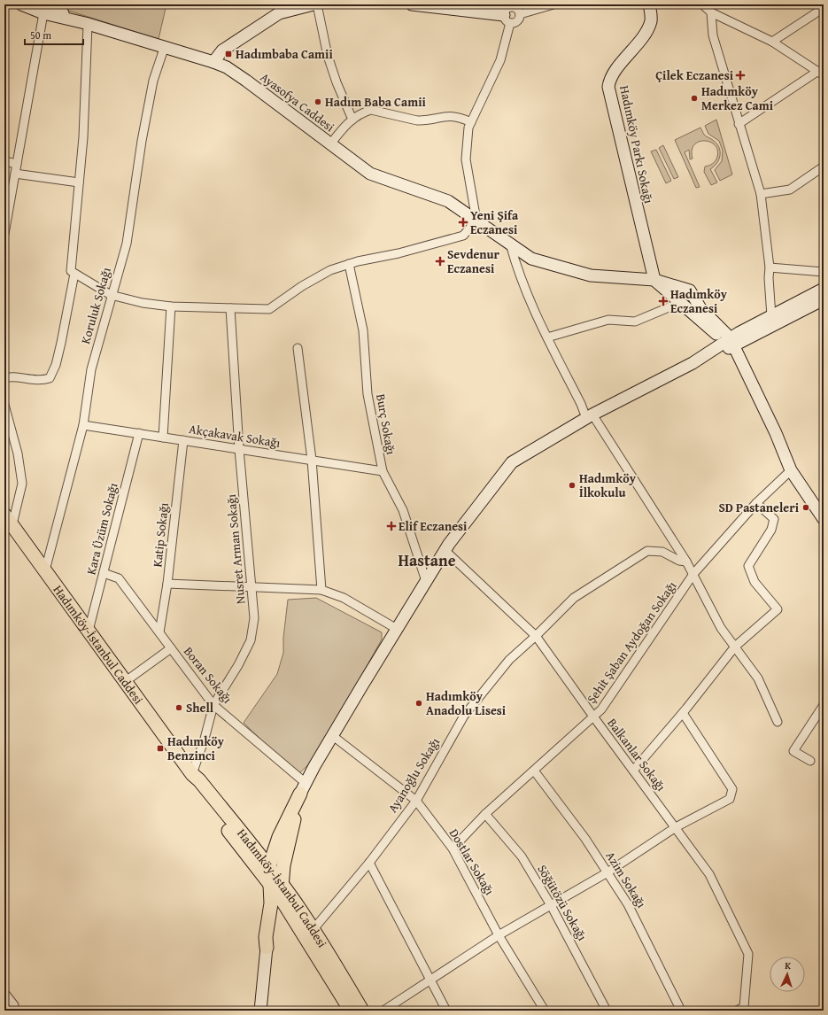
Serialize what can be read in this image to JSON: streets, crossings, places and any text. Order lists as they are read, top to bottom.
{
  "streets": {
    "main road": ["Hadımköy-İstanbul Caddesi"],
    "street": [
      "Ayasofya Caddesi",
      "Hadımköy Parkı Sokağı",
      "Koruluk Sokağı",
      "Burç Sokağı",
      "Akçakavak Sokağı",
      "Kara Üzüm Sokağı",
      "Katip Sokağı",
      "Nusret Arman Sokağı",
      "Şehit Şaban Aydoğan Sokağı",
      "Boran Sokağı",
      "Balkanlar Sokağı",
      "Ayanoğlu Sokağı",
      "Dostlar Sokağı",
      "Azim Sokağı",
      "Söğütözü Sokağı"
    ]
  },
  "crossings": [
    ["Ayasofya Caddesi", "Hadımköy Parkı Sokağı"],
    ["Ayasofya Caddesi", "Koruluk Sokağı"],
    ["Koruluk Sokağı", "Akçakavak Sokağı"],
    ["Koruluk Sokağı", "Hadımköy-İstanbul Caddesi"],
    ["Burç Sokağı", "Akçakavak Sokağı"],
    ["Akçakavak Sokağı", "Kara Üzüm Sokağı"],
    ["Akçakavak Sokağı", "Katip Sokağı"],
    ["Akçakavak Sokağı", "Nusret Arman Sokağı"],
    ["Kara Üzüm Sokağı", "Hadımköy-İstanbul Caddesi"],
    ["Kara Üzüm Sokağı", "Boran Sokağı"],
    ["Katip Sokağı", "Boran Sokağı"],
    ["Nusret Arman Sokağı", "Hadımköy-İstanbul Caddesi"],
    ["Nusret Arman Sokağı", "Boran Sokağı"],
    ["Şehit Şaban Aydoğan Sokağı", "Balkanlar Sokağı"],
    ["Şehit Şaban Aydoğan Sokağı", "Dostlar Sokağı"],
    ["Şehit Şaban Aydoğan Sokağı", "Azim Sokağı"],
    ["Şehit Şaban Aydoğan Sokağı", "Söğütözü Sokağı"],
    ["Hadımköy-İstanbul Caddesi", "Ayanoğlu Sokağı"],
    ["Balkanlar Sokağı", "Ayanoğlu Sokağı"],
    ["Ayanoğlu Sokağı", "Dostlar Sokağı"]
  ],
  "districts": ["Hastane"],
  "places": {
    "transit": ["Hadımbaba Camii", "Hadımköy Benzinci"],
    "health": [
      "Çilek Eczanesi",
      "Yeni Şifa Eczanesi",
      "Sevdenur Eczanesi",
      "Hadımköy Eczanesi",
      "Elif Eczanesi"
    ],
    "other": [
      "Hadımköy Merkez Cami",
      "Hadım Baba Camii",
      "Hadımköy İlkokulu",
      "SD Pastaneleri",
      "Hadımköy Anadolu Lisesi",
      "Shell"
    ]
  },
  "scale_bar": "50 m",
  "north": "top"
}
